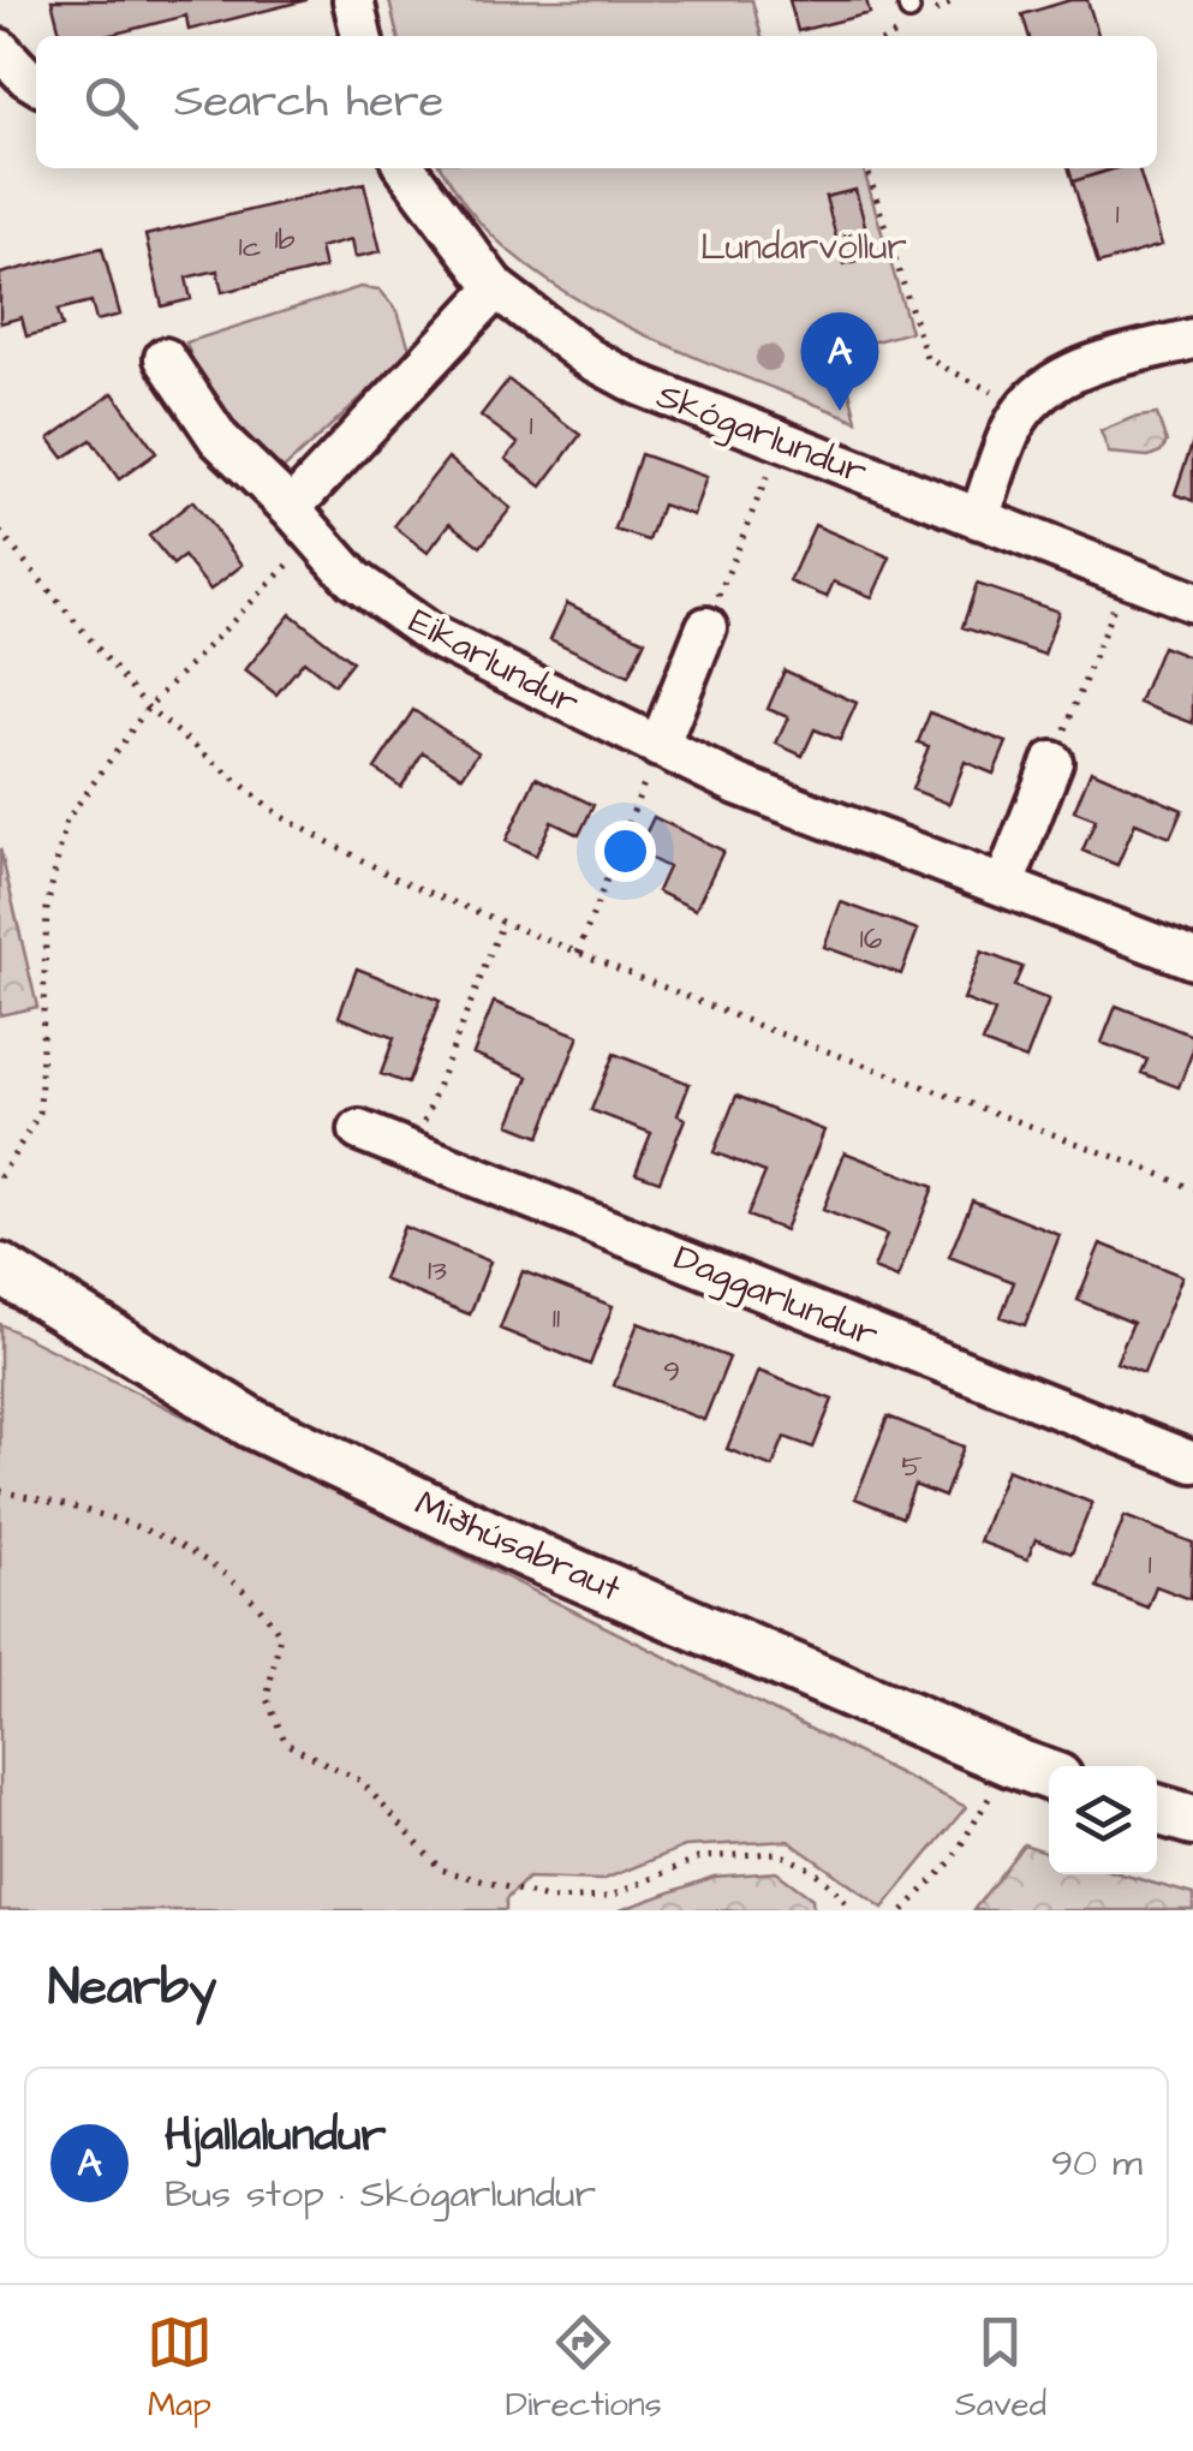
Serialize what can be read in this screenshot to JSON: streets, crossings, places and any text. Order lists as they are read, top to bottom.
{
  "streets": {
    "street": [
      "Skógarlundur",
      "Eikarlundur",
      "Daggarlundur",
      "Miðhúsabraut"
    ]
  },
  "parks": ["Lundarvöllur"],
  "house_numbers": [
    "1",
    "1b",
    "1c",
    "1",
    "16",
    "13",
    "11",
    "9",
    "5",
    "1"
  ],
  "page": {
    "search": "Search here",
    "pins": "A",
    "heading": "Nearby",
    "list": [
      {
        "mark": "A",
        "name": "Hjallalundur",
        "note": "Bus stop · Skógarlundur",
        "value": "90 m"
      }
    ],
    "nav": ["Map", "Directions", "Saved"]
  }
}
